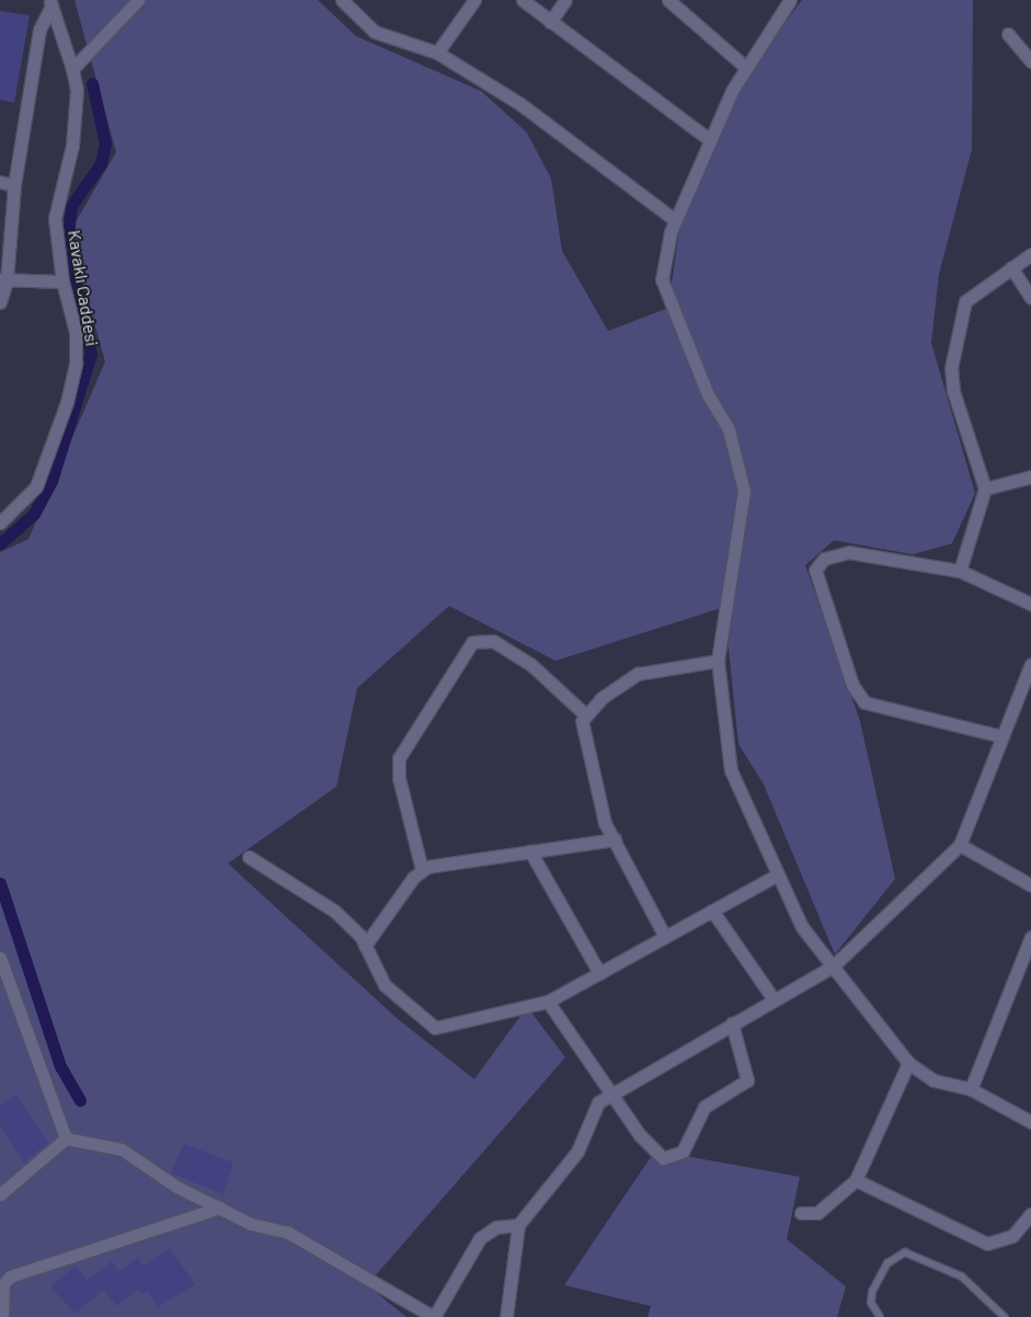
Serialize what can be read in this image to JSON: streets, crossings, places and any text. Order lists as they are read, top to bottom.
{
  "streets": {
    "street": ["Kavaklı Caddesi"]
  }
}
